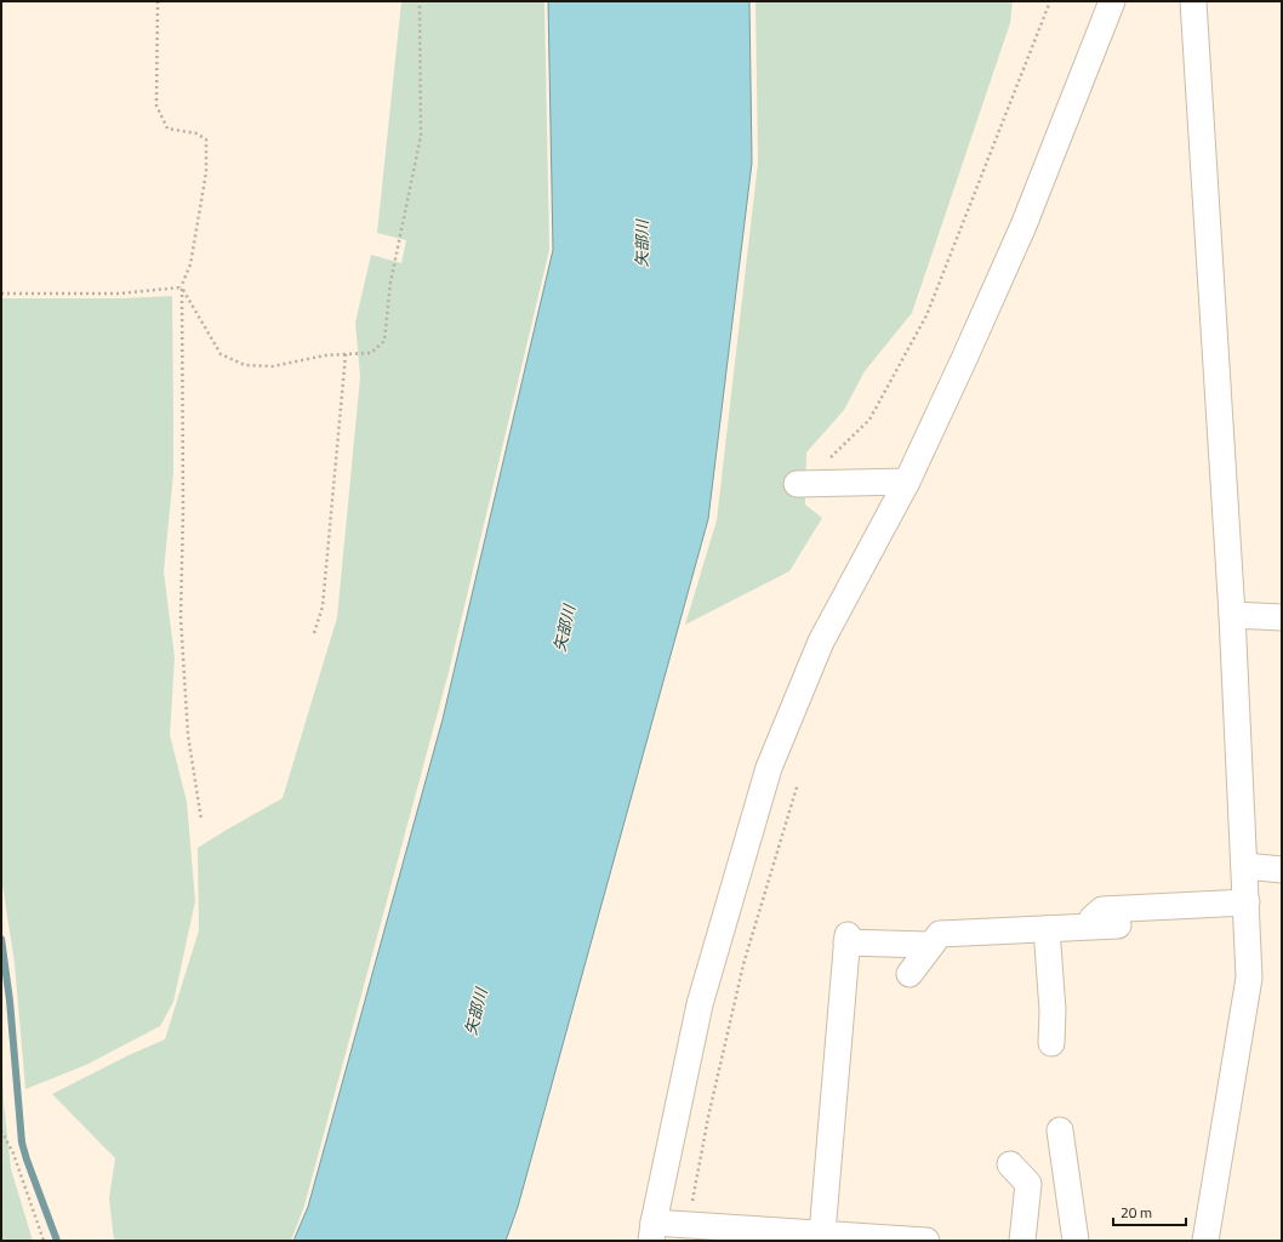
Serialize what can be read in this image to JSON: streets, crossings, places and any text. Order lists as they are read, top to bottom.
{
  "water": ["矢部川"],
  "scale_bar": "20 m"
}
